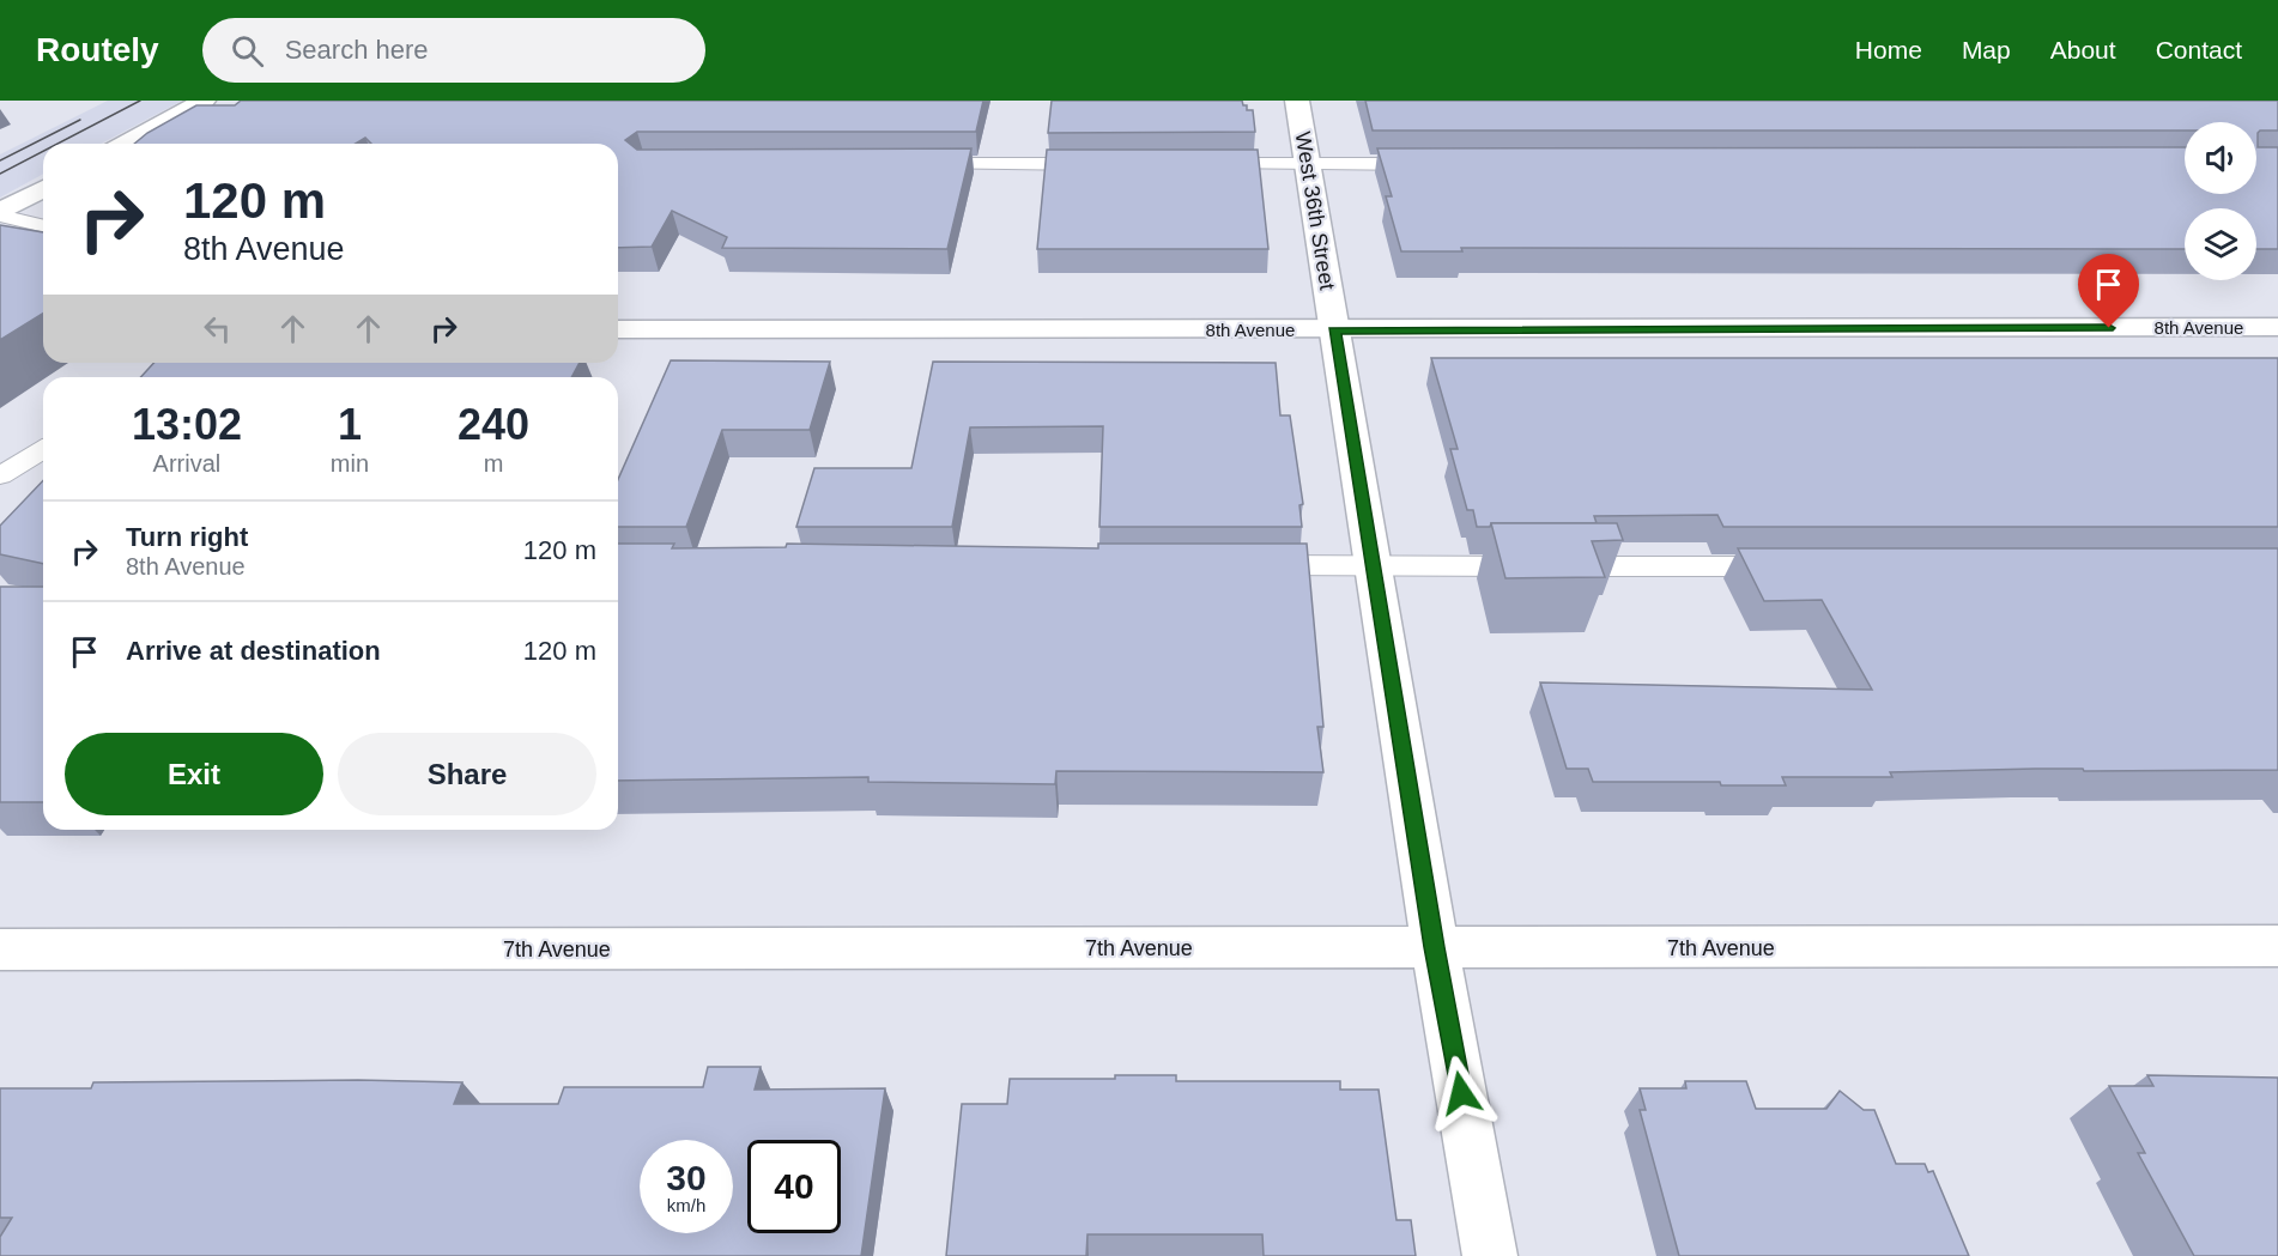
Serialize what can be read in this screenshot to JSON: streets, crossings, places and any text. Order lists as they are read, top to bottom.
{
  "streets": {
    "street": ["West 36th Street", "8th Avenue", "7th Avenue"]
  },
  "crossings": [
    ["West 36th Street", "8th Avenue"],
    ["West 36th Street", "7th Avenue"]
  ],
  "page": {
    "header": "Routely",
    "search": "Search here",
    "nav": [
      "Home",
      "Map",
      "About",
      "Contact"
    ],
    "turn": ["120 m", "8th Avenue"],
    "eta": [
      "13:02",
      "Arrival",
      "1",
      "min",
      "240",
      "m"
    ],
    "list": [
      {
        "name": "Turn right",
        "note": "8th Avenue",
        "value": "120 m"
      },
      {
        "name": "Arrive at destination",
        "value": "120 m"
      }
    ],
    "buttons": ["Exit", "Share"],
    "speed": "30 km/h",
    "limit": "40"
  }
}
